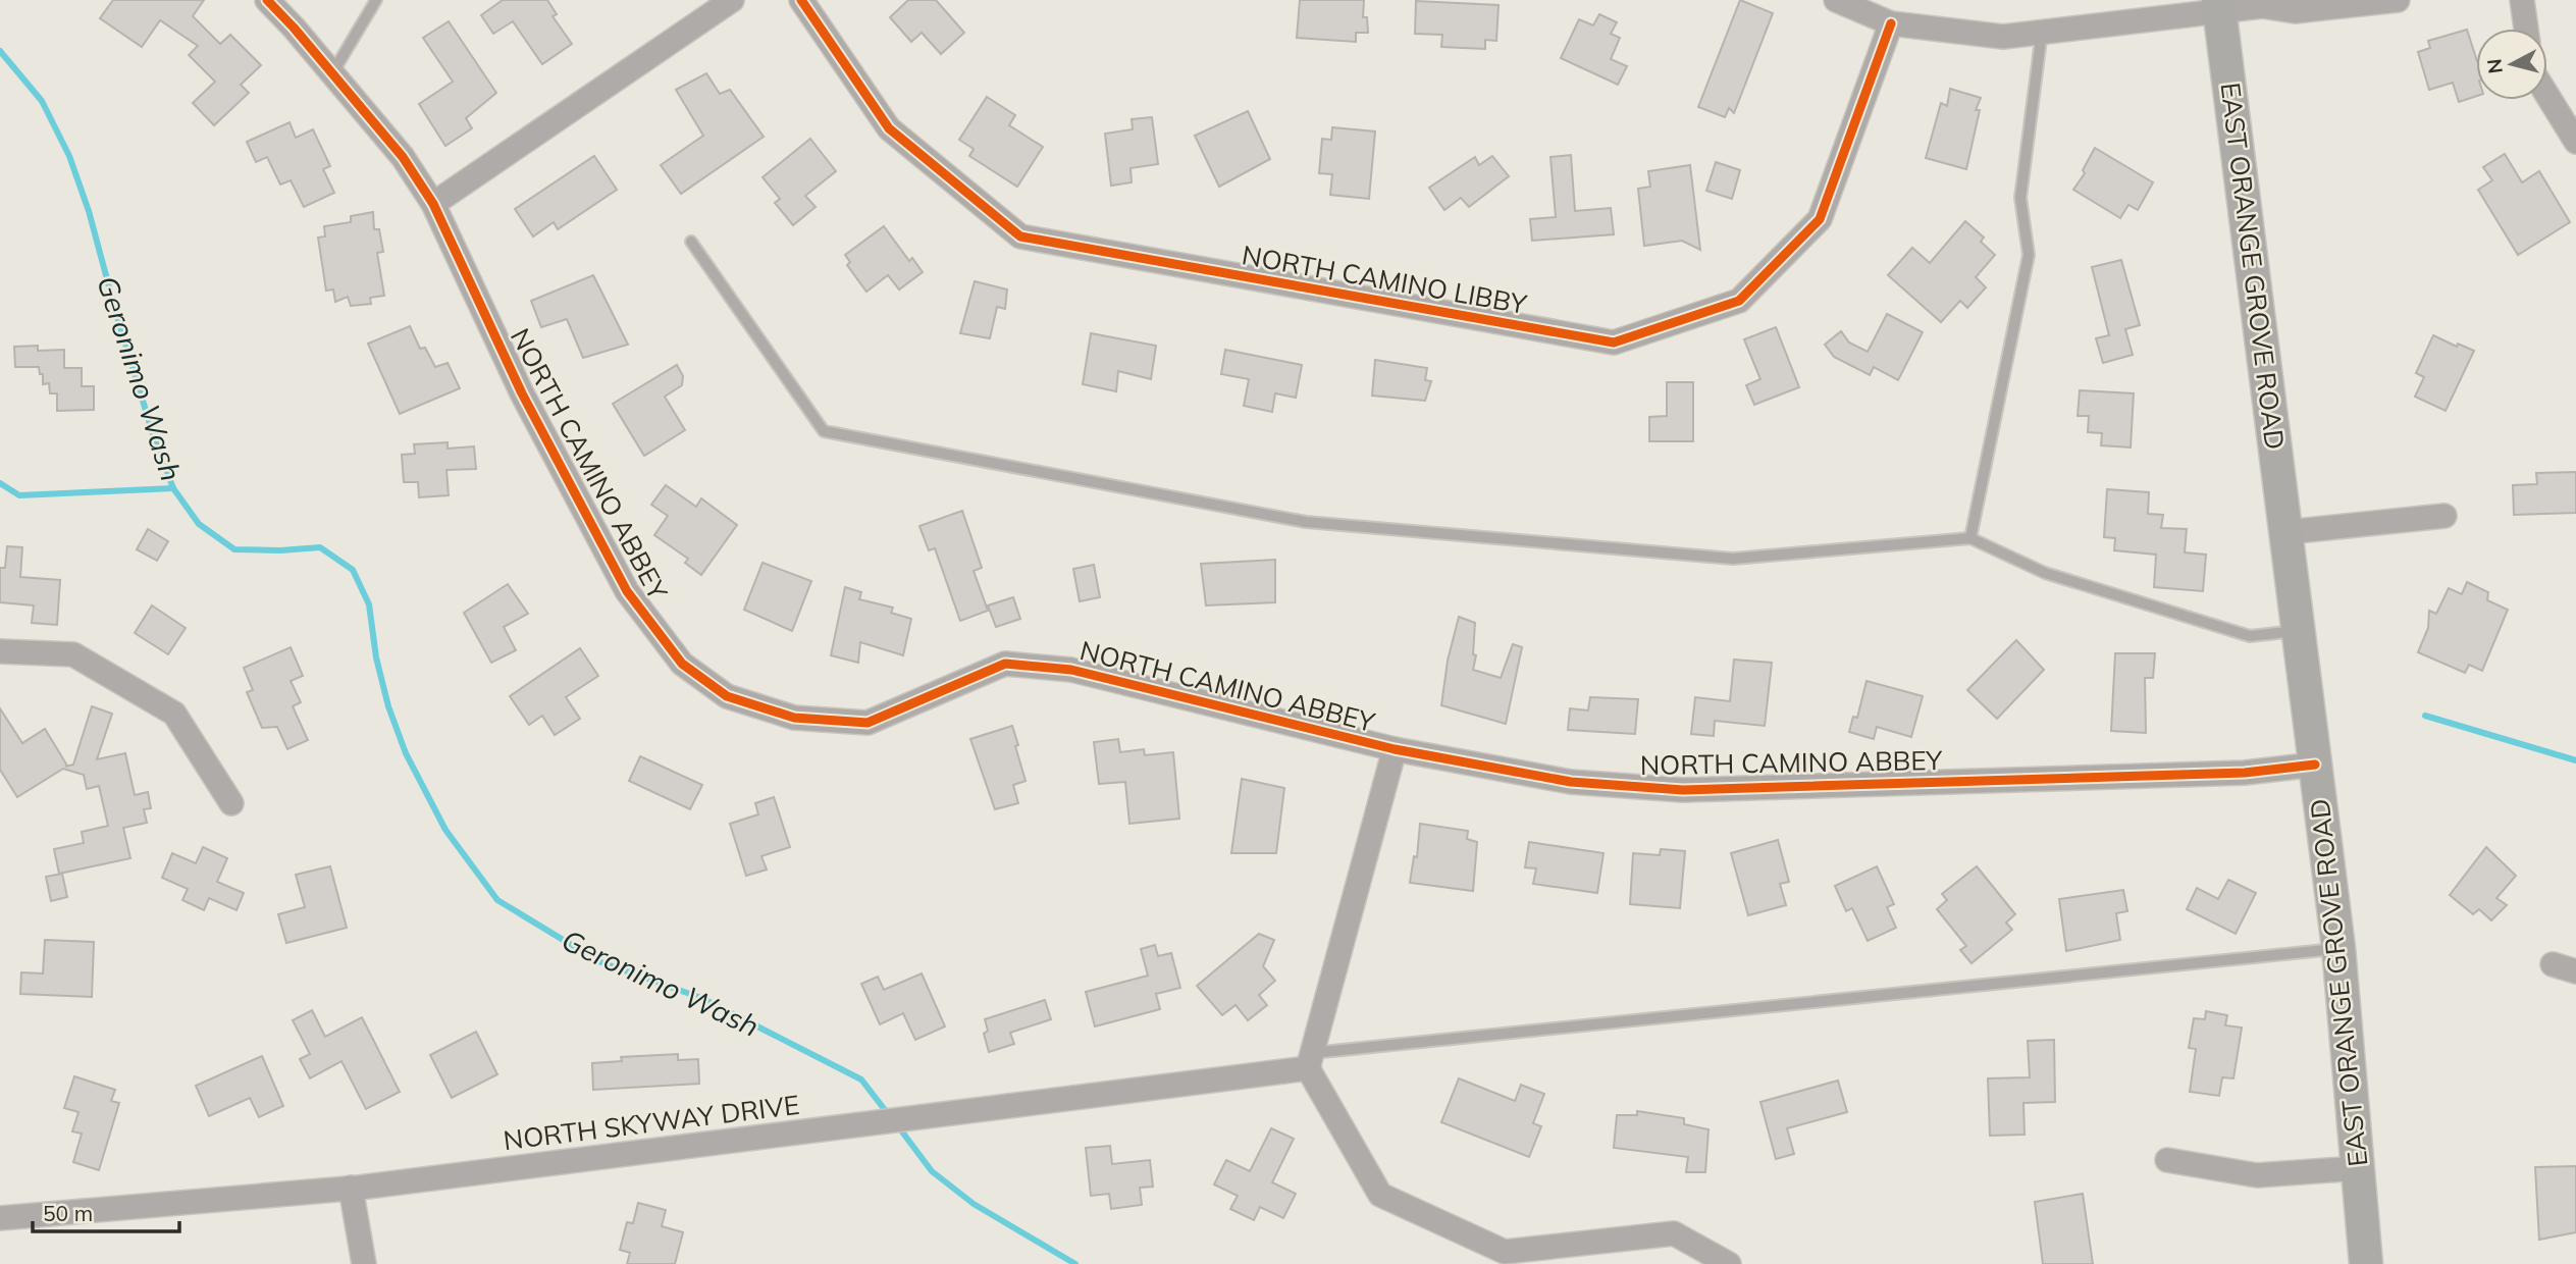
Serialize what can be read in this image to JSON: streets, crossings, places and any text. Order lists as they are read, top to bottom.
{
  "streets": {
    "main road": ["EAST ORANGE GROVE ROAD"],
    "street": ["NORTH CAMINO LIBBY", "NORTH CAMINO ABBEY", "NORTH SKYWAY DRIVE"]
  },
  "crossings": [
    ["EAST ORANGE GROVE ROAD", "NORTH CAMINO ABBEY"]
  ],
  "water": ["Geronimo Wash"],
  "scale_bar": "50 m",
  "north": "left"
}
